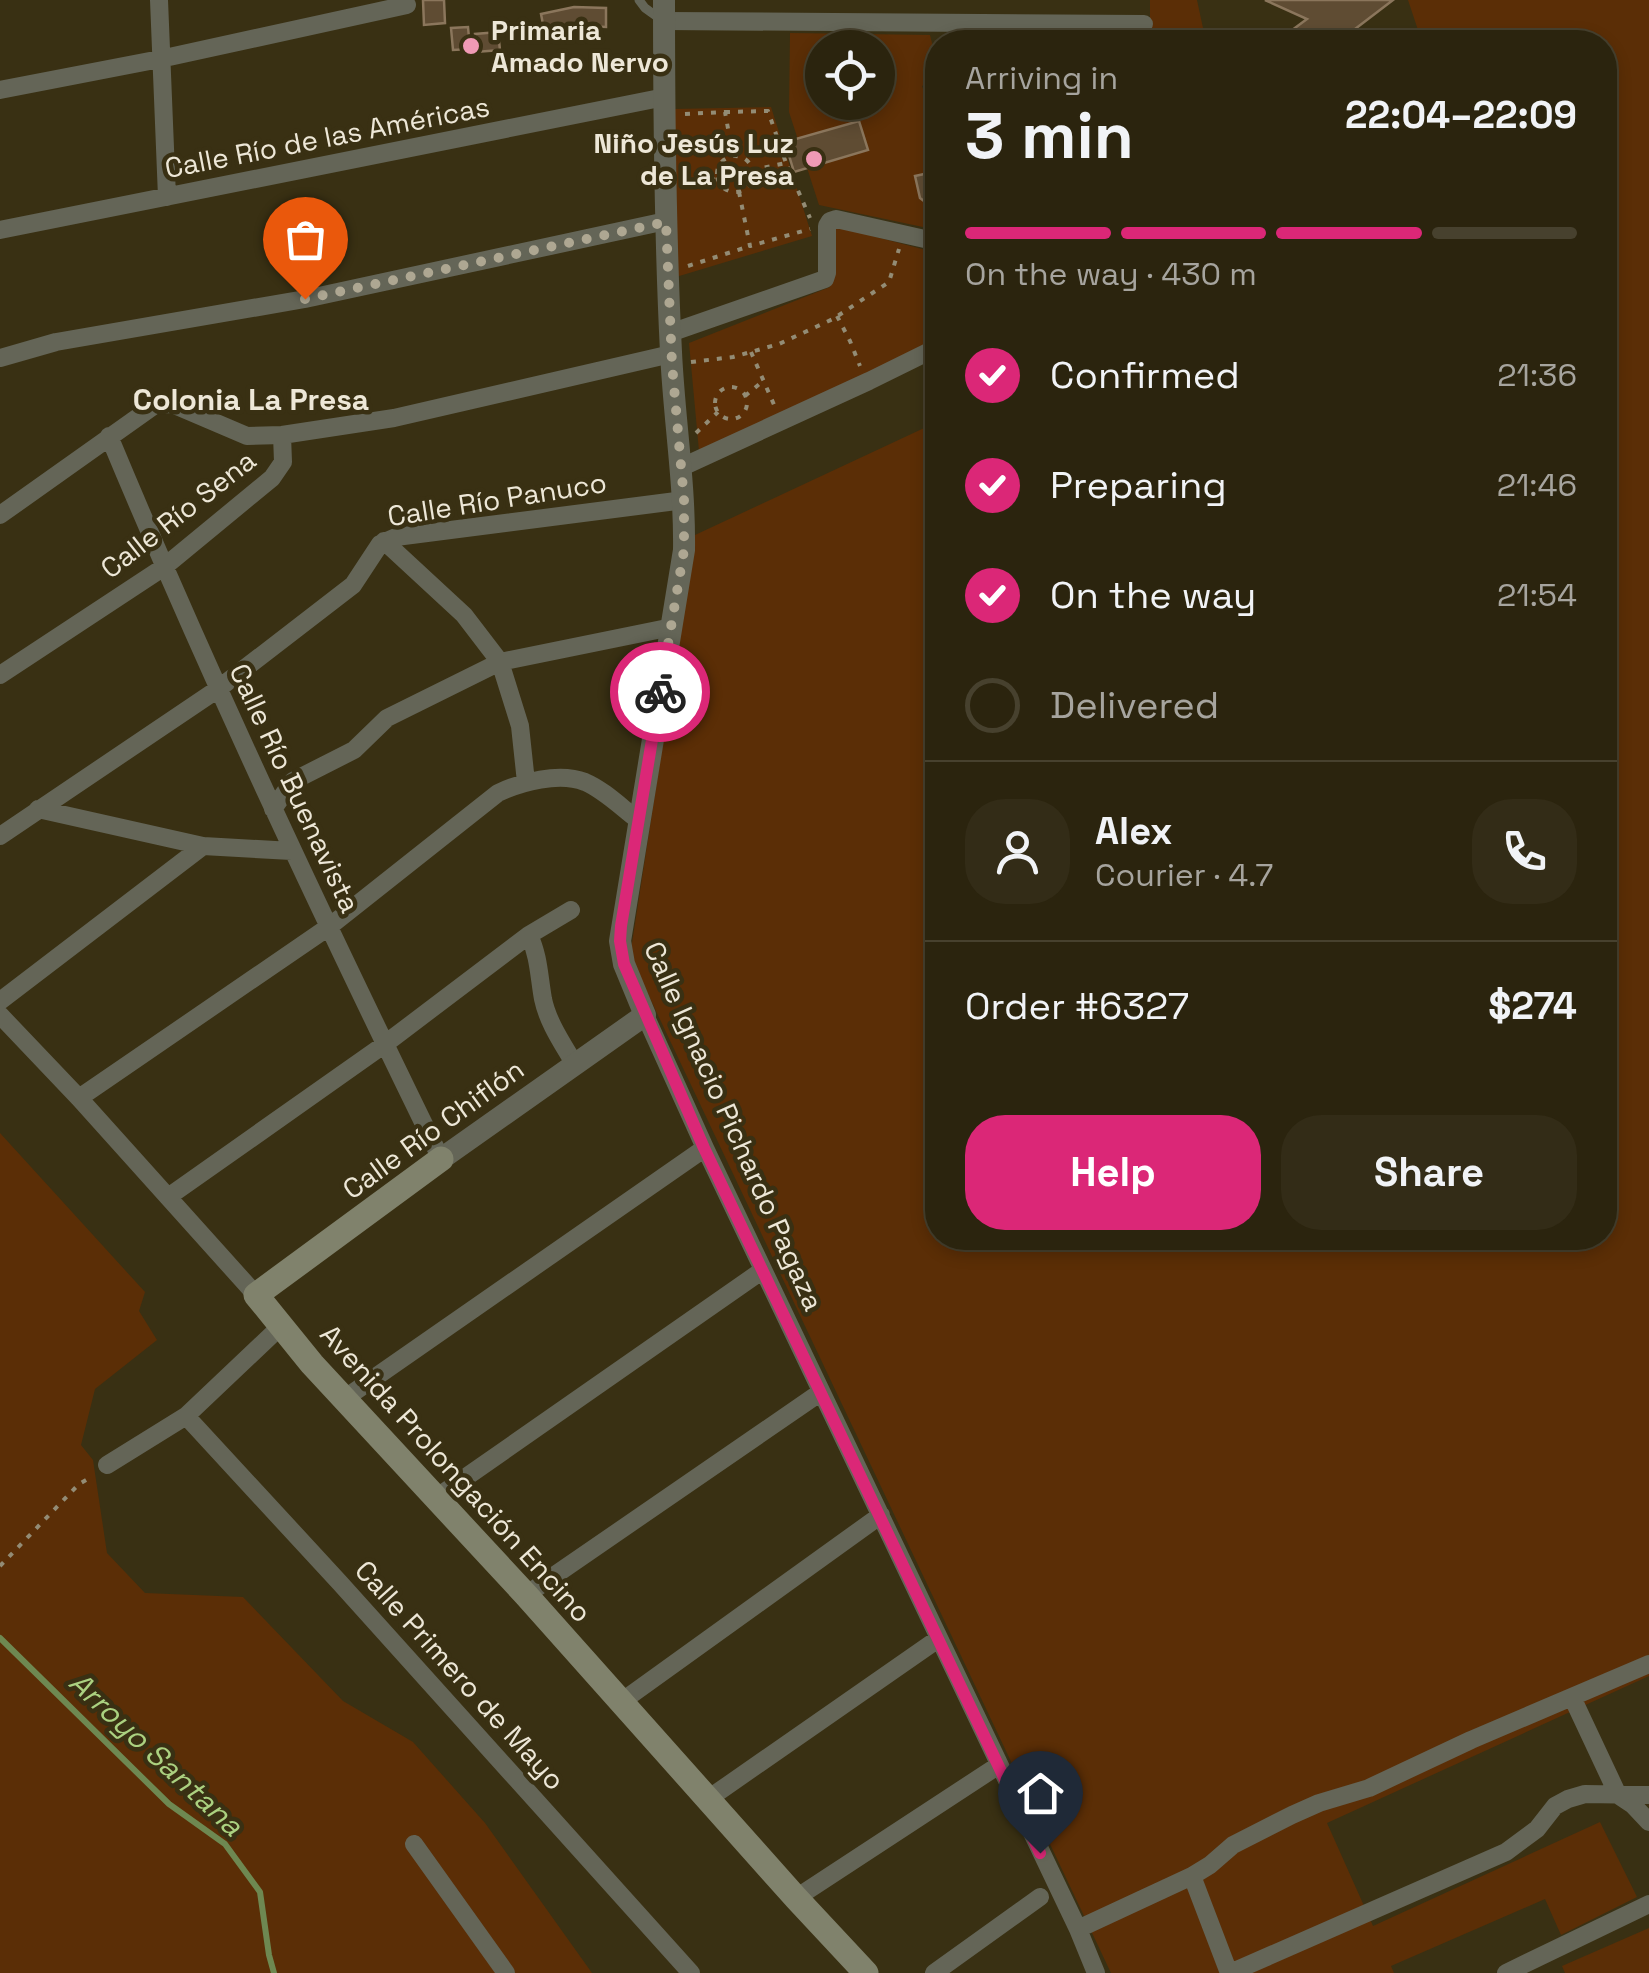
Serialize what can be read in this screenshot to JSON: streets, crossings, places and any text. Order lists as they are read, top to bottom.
{
  "streets": {
    "main road": ["Calle Río Chiflón", "Avenida Prolongación Encino"],
    "street": [
      "Calle Río de las Américas",
      "Calle Río Panuco",
      "Calle Río Sena",
      "Calle Río Buenavista",
      "Calle Ignacio Pichardo Pagaza",
      "Calle Primero de Mayo"
    ]
  },
  "crossings": [
    ["Calle Río de las Américas", "Calle Ignacio Pichardo Pagaza"],
    ["Calle Río Panuco", "Calle Río Buenavista"],
    ["Calle Río Panuco", "Calle Ignacio Pichardo Pagaza"],
    ["Calle Río Sena", "Calle Río Buenavista"],
    ["Calle Río Sena", "Calle Ignacio Pichardo Pagaza"],
    ["Calle Río Buenavista", "Calle Río Chiflón"],
    ["Calle Ignacio Pichardo Pagaza", "Calle Río Chiflón"],
    ["Calle Río Chiflón", "Avenida Prolongación Encino"]
  ],
  "districts": ["Colonia La Presa"],
  "water": ["Arroyo Santana"],
  "places": ["Primaria Amado Nervo", "Niño Jesús Luz de La Presa"],
  "page": {
    "heading": ["3 min", "Arriving in", "22:04–22:09"],
    "panel": [
      "Alex",
      "Courier · 4.7",
      "Order #6327",
      "$274"
    ],
    "bar": "On the way · 430 m",
    "list": [
      ["Confirmed", "21:36"],
      ["Preparing", "21:46"],
      ["On the way", "21:54"],
      "Delivered"
    ],
    "buttons": ["Help", "Share"]
  }
}
